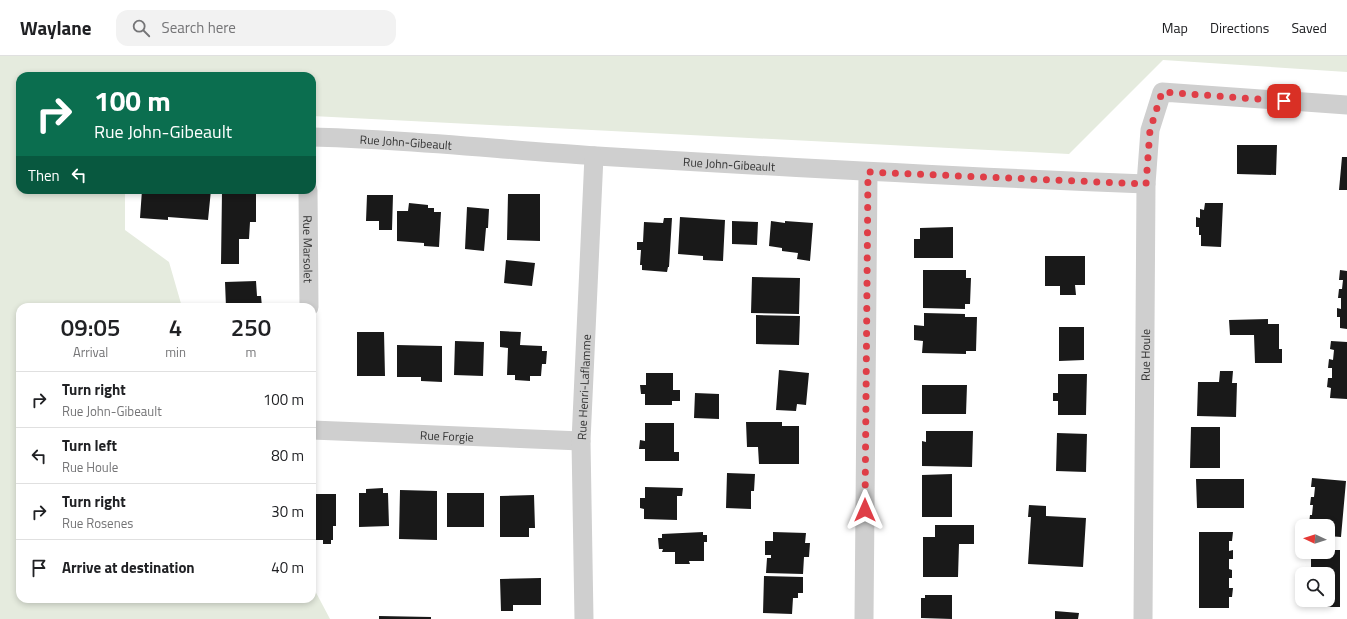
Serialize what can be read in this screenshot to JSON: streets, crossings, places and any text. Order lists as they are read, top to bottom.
{
  "streets": {
    "street": [
      "Rue John-Gibeault",
      "Rue Marsolet",
      "Rue Houle",
      "Rue Henri-Laflamme",
      "Rue Forgie"
    ]
  },
  "crossings": [
    ["Rue John-Gibeault", "Rue Houle"],
    ["Rue John-Gibeault", "Rue Henri-Laflamme"],
    ["Rue Henri-Laflamme", "Rue Forgie"]
  ],
  "north": "left",
  "page": {
    "header": "Waylane",
    "search": "Search here",
    "nav": ["Map", "Directions", "Saved"],
    "turn": ["100 m", "Rue John-Gibeault"],
    "then": "Then",
    "eta": [
      "09:05",
      "Arrival",
      "4",
      "min",
      "250",
      "m"
    ],
    "list": [
      {
        "name": "Turn right",
        "note": "Rue John-Gibeault",
        "value": "100 m"
      },
      {
        "name": "Turn left",
        "note": "Rue Houle",
        "value": "80 m"
      },
      {
        "name": "Turn right",
        "note": "Rue Rosenes",
        "value": "30 m"
      },
      {
        "name": "Arrive at destination",
        "value": "40 m"
      }
    ]
  }
}
